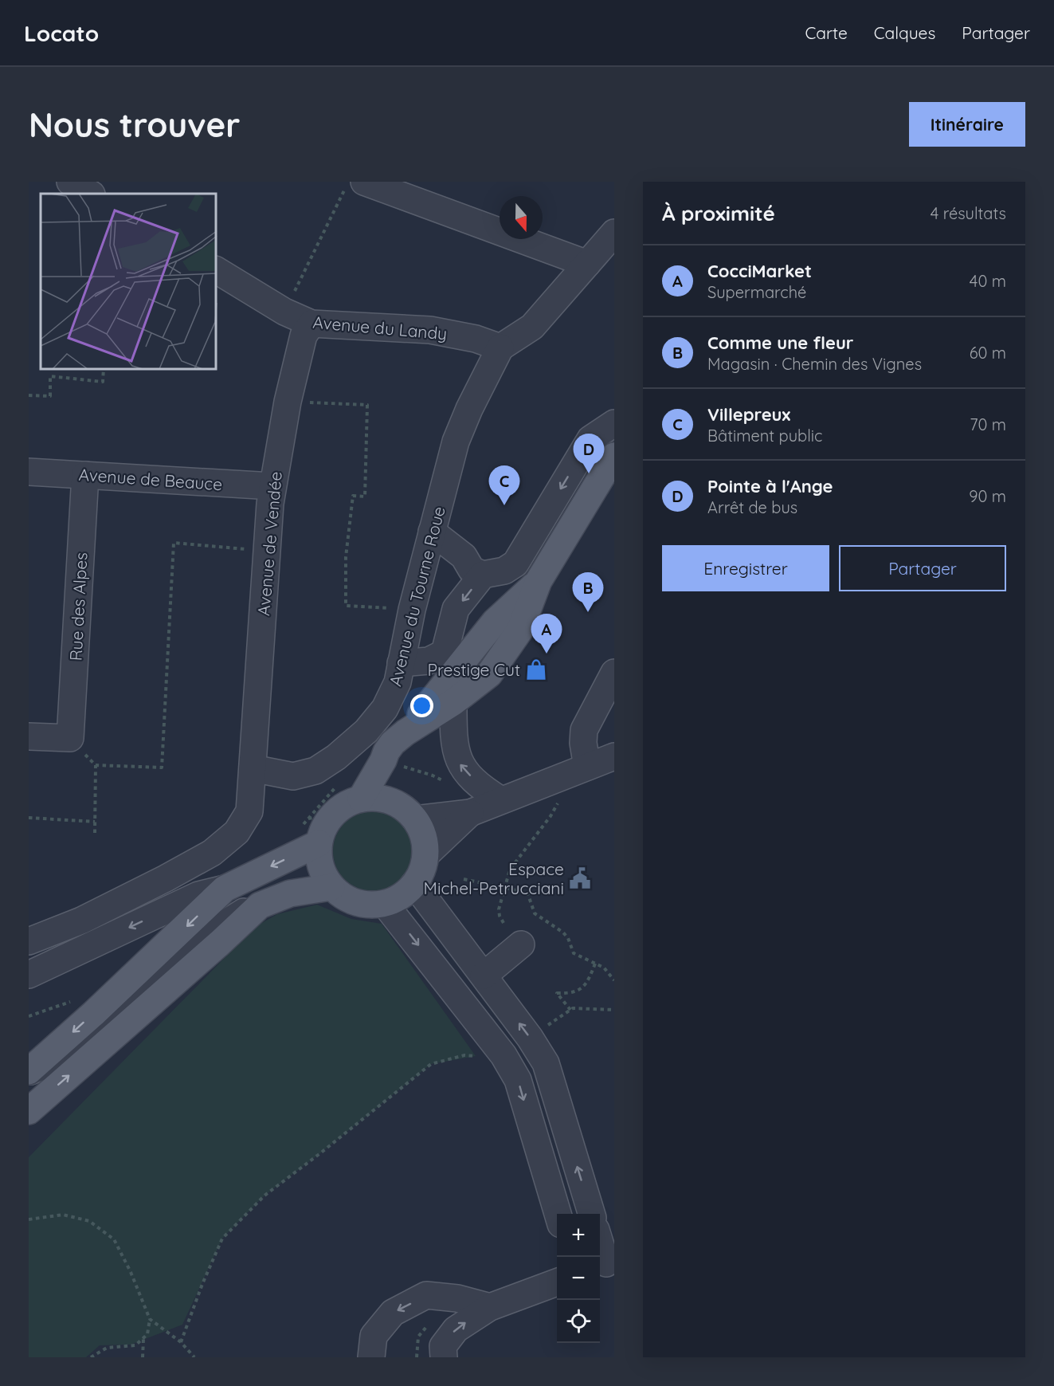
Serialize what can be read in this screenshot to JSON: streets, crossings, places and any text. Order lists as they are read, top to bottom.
{
  "streets": {
    "street": [
      "Avenue du Landy",
      "Avenue de Beauce",
      "Avenue de Vendée",
      "Avenue du Tourne Roue",
      "Rue des Alpes"
    ]
  },
  "crossings": [
    ["Avenue du Landy", "Avenue de Vendée"],
    ["Avenue du Landy", "Avenue du Tourne Roue"],
    ["Avenue de Beauce", "Avenue de Vendée"],
    ["Avenue de Beauce", "Rue des Alpes"],
    ["Avenue de Vendée", "Avenue du Tourne Roue"]
  ],
  "places": {
    "shop": ["Prestige Cut"],
    "public building": ["Espace Michel-Petrucciani"]
  },
  "north": "bottom",
  "page": {
    "header": "Locato",
    "nav": ["Carte", "Calques", "Partager"],
    "buttons": [
      "Itinéraire",
      ["Enregistrer", "Partager"]
    ],
    "title": "Nous trouver",
    "heading": ["À proximité", "4 résultats"],
    "list": [
      {
        "mark": "A",
        "name": "CocciMarket",
        "note": "Supermarché",
        "value": "40 m"
      },
      {
        "mark": "B",
        "name": "Comme une fleur",
        "note": "Magasin · Chemin des Vignes",
        "value": "60 m"
      },
      {
        "mark": "C",
        "name": "Villepreux",
        "note": "Bâtiment public",
        "value": "70 m"
      },
      {
        "mark": "D",
        "name": "Pointe à l'Ange",
        "note": "Arrêt de bus",
        "value": "90 m"
      }
    ],
    "pins": [
      "D",
      "C",
      "B",
      "A"
    ],
    "map_buttons": ["+", "−"]
  }
}
